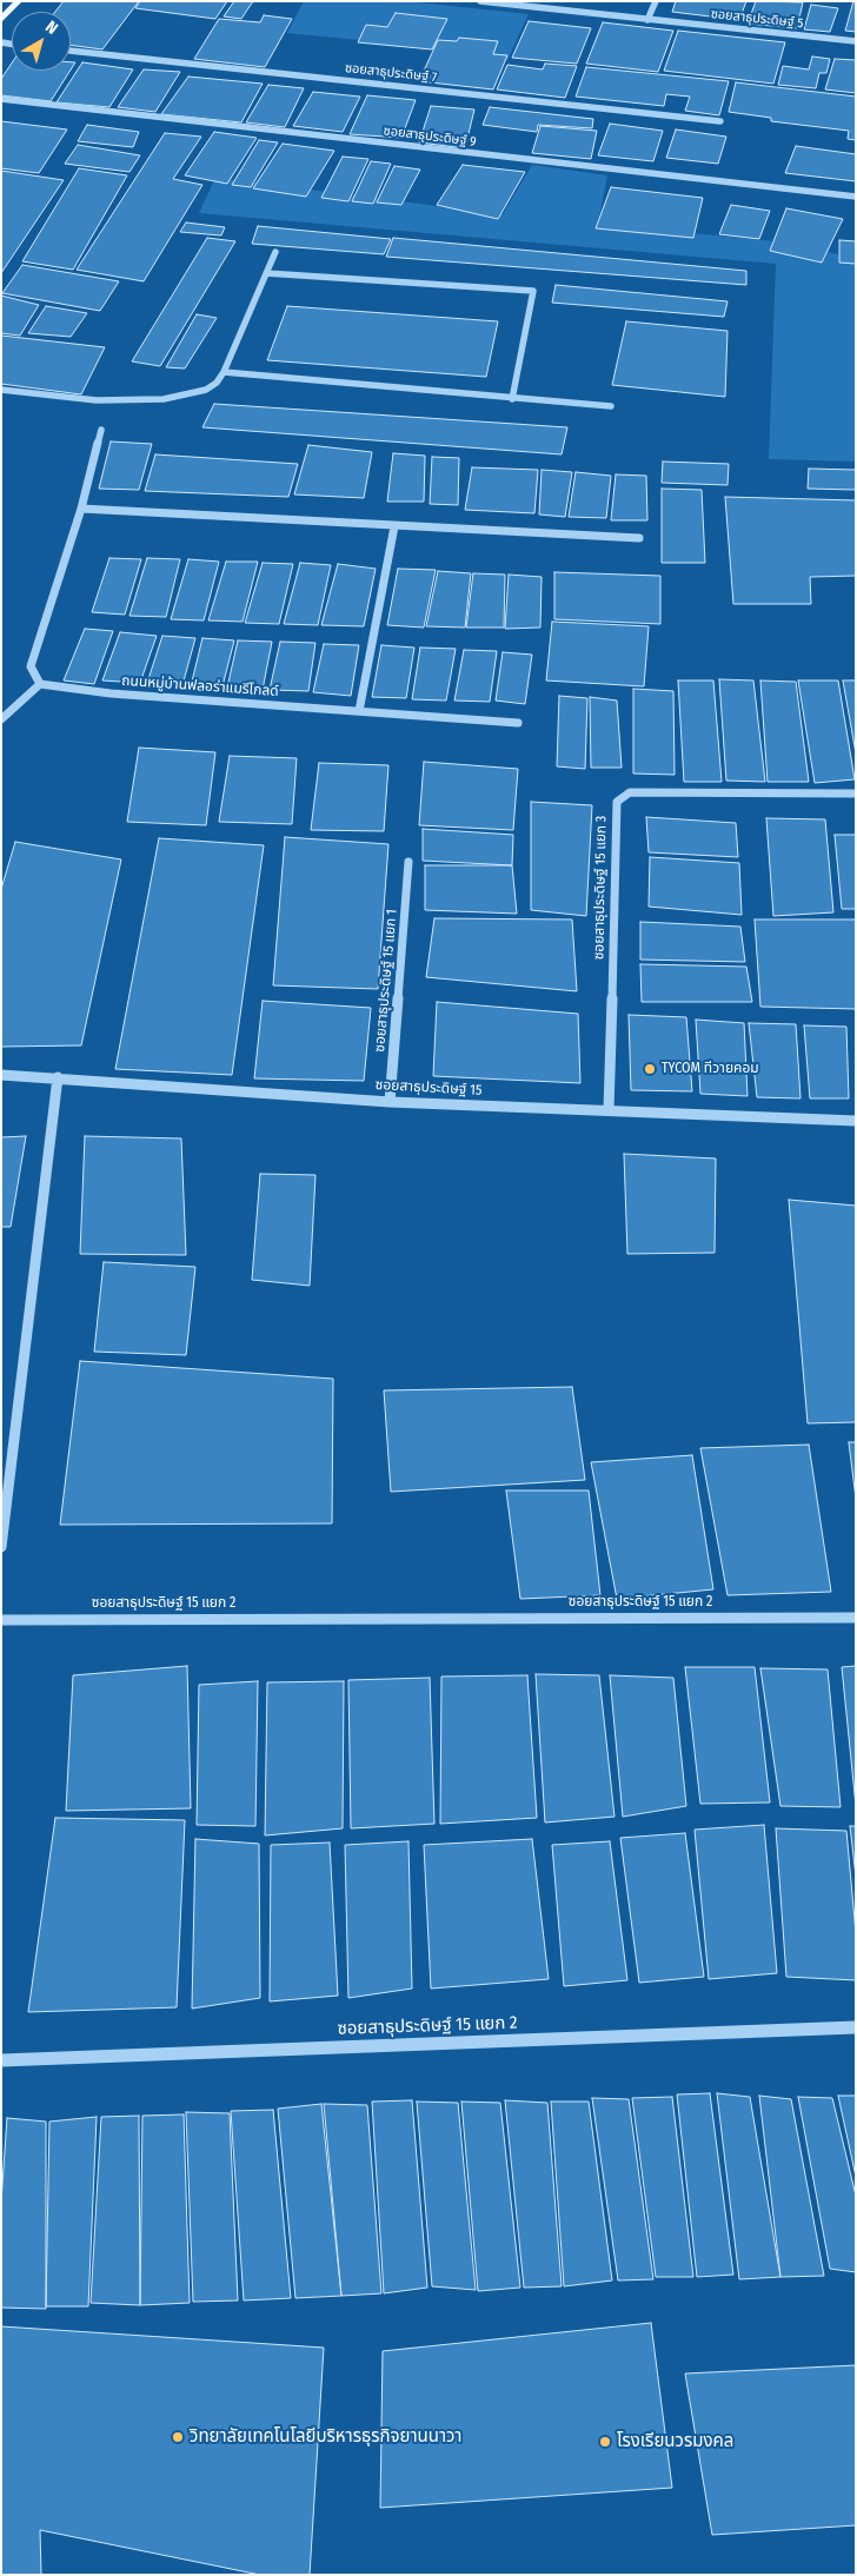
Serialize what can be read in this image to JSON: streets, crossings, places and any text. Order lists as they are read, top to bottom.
{
  "streets": {
    "street": [
      "ซอยสาธุประดิษฐ์ 5",
      "ซอยสาธุประดิษฐ์ 7",
      "ซอยสาธุประดิษฐ์ 9",
      "ถนนหมู่บ้านฟลอร่าแมรีโกลด์",
      "ซอยสาธุประดิษฐ์ 15 แยก 3",
      "ซอยสาธุประดิษฐ์ 15 แยก 1",
      "ซอยสาธุประดิษฐ์ 15",
      "ซอยสาธุประดิษฐ์ 15 แยก 2"
    ]
  },
  "crossings": [
    ["ซอยสาธุประดิษฐ์ 15 แยก 3", "ซอยสาธุประดิษฐ์ 15"],
    ["ซอยสาธุประดิษฐ์ 15 แยก 1", "ซอยสาธุประดิษฐ์ 15"]
  ],
  "places": ["TYCOM ทีวายคอม", "วิทยาลัยเทคโนโลยีบริหารธุรกิจยานนาวา", "โรงเรียนวรมงคล"],
  "north": "top right"
}
